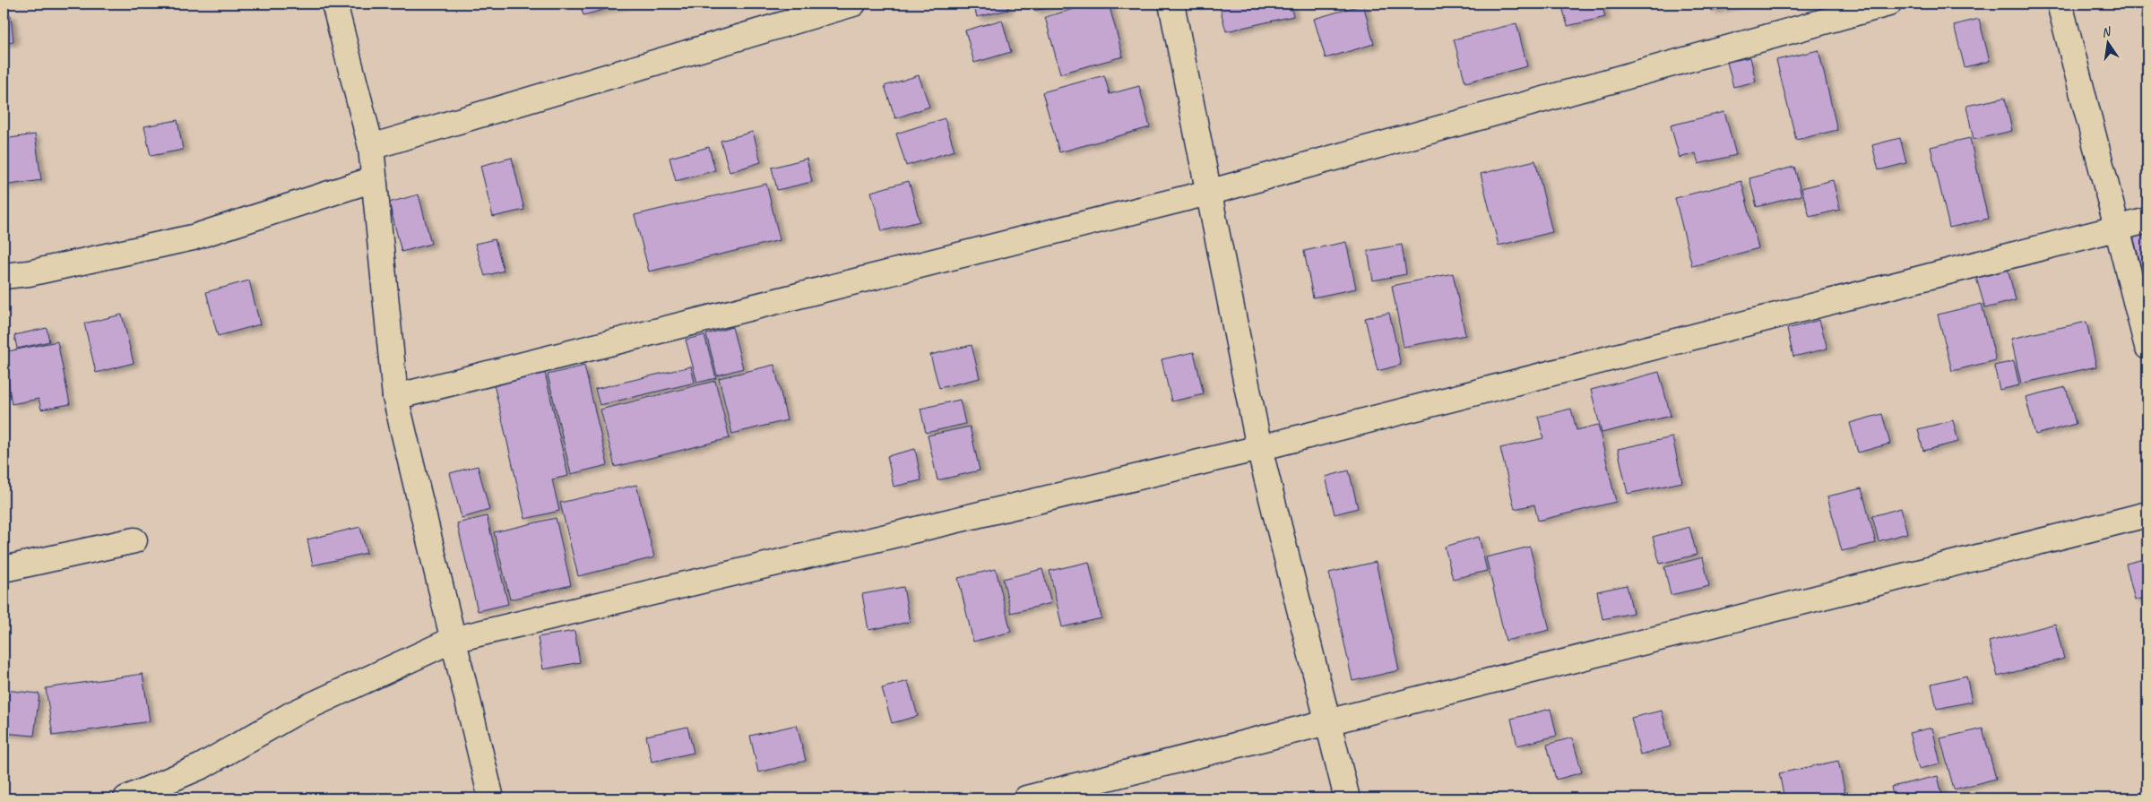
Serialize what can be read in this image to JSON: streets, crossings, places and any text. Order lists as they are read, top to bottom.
{
  "north": "top"
}
